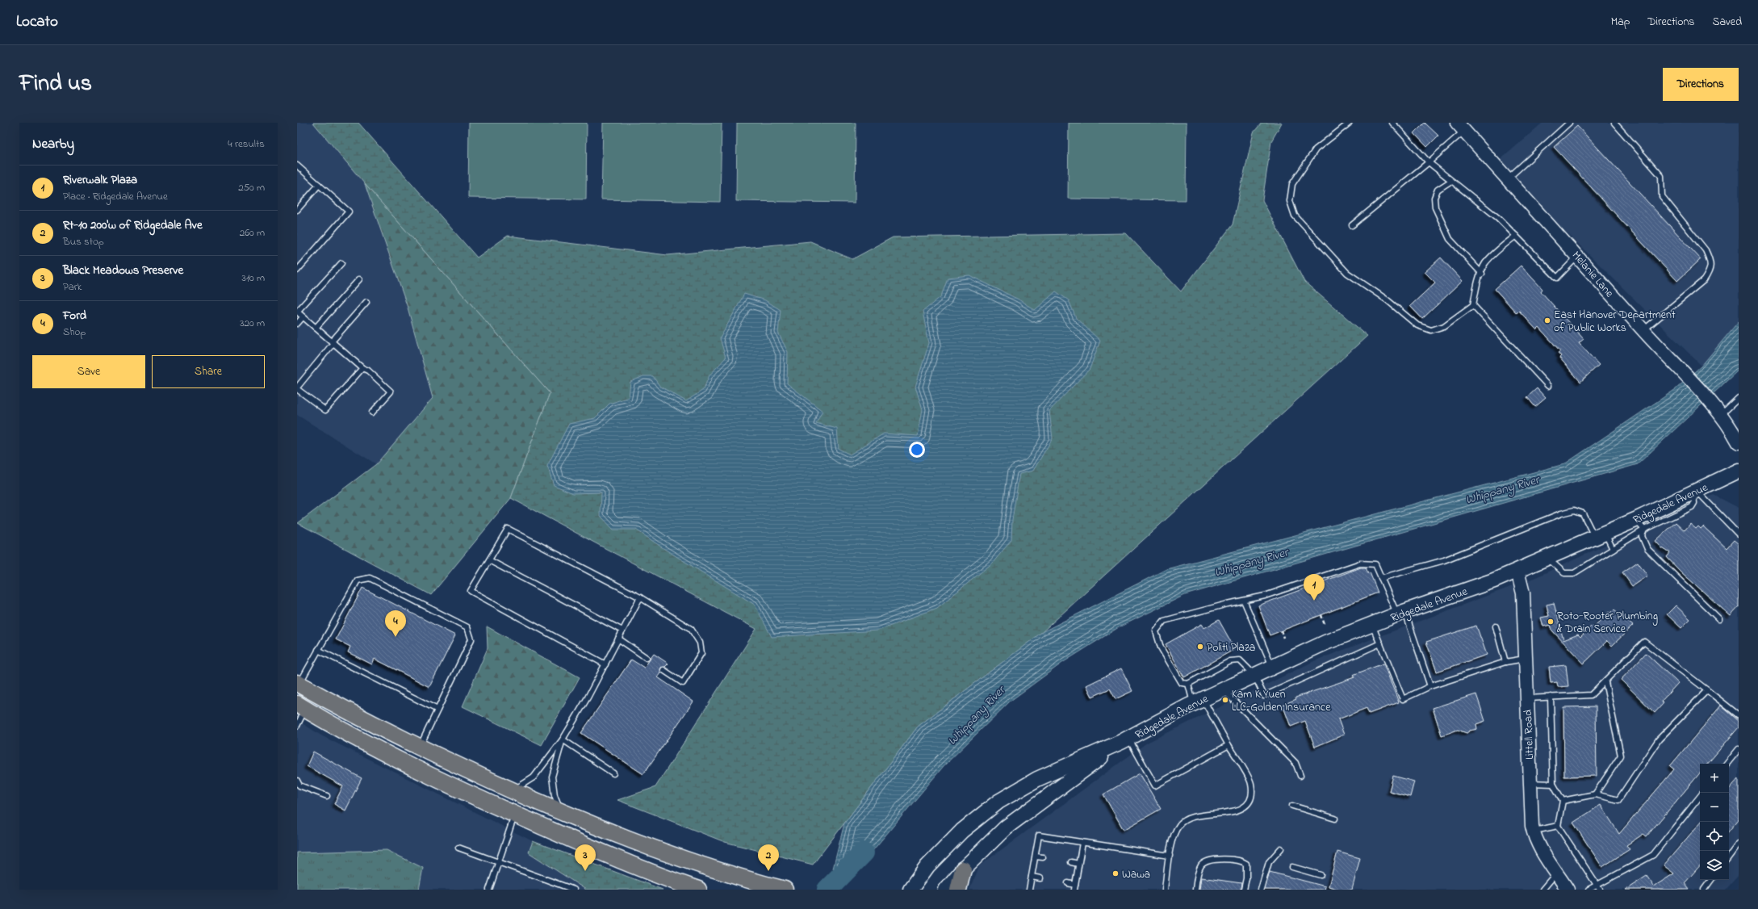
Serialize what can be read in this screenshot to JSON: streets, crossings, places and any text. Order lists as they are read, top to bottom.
{
  "streets": {
    "main road": ["Ridgedale Avenue"],
    "street": ["Melanie Lane", "Littell Road"]
  },
  "crossings": [
    ["Ridgedale Avenue", "Littell Road"]
  ],
  "water": ["Whippany River"],
  "places": [
    "East Hanover Department of Public Works",
    "Roto-Rooter Plumbing & Drain Service",
    "Politi Plaza",
    "Kam K Yuen LLC-Golden Insurance",
    "Wawa"
  ],
  "page": {
    "header": "Locato",
    "nav": ["Map", "Directions", "Saved"],
    "title": "Find us",
    "buttons": [
      "Directions",
      ["Save", "Share"]
    ],
    "heading": ["Nearby", "4 results"],
    "list": [
      {
        "mark": "1",
        "name": "Riverwalk Plaza",
        "note": "Place · Ridgedale Avenue",
        "value": "250 m"
      },
      {
        "mark": "2",
        "name": "Rt-10 200'w of Ridgedale Ave",
        "note": "Bus stop",
        "value": "260 m"
      },
      {
        "mark": "3",
        "name": "Black Meadows Preserve",
        "note": "Park",
        "value": "310 m"
      },
      {
        "mark": "4",
        "name": "Ford",
        "note": "Shop",
        "value": "320 m"
      }
    ],
    "pins": [
      "1",
      "4",
      "2",
      "3"
    ],
    "map_buttons": ["+", "−"]
  }
}
